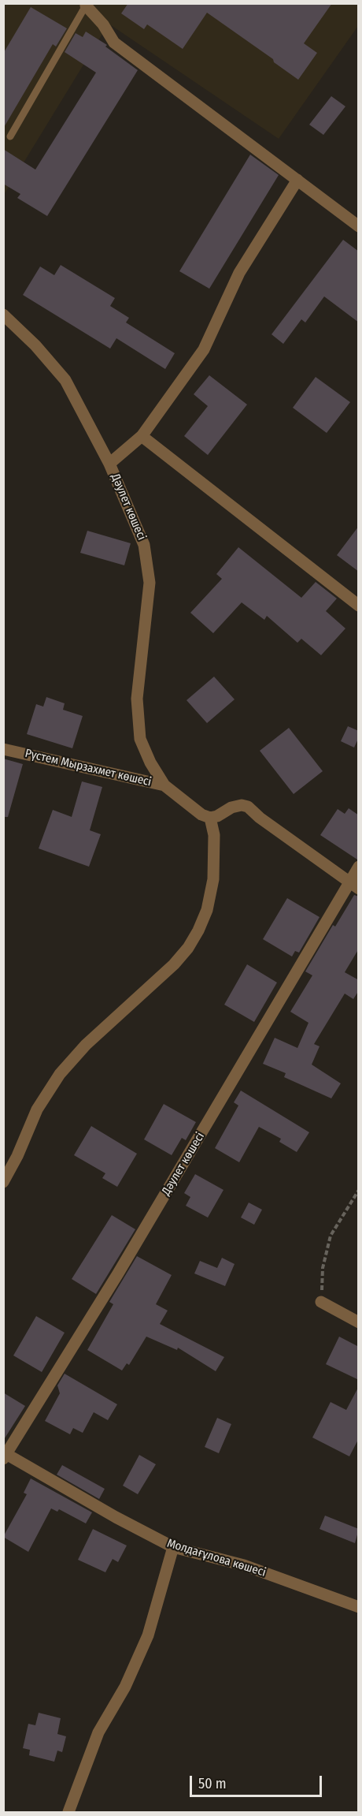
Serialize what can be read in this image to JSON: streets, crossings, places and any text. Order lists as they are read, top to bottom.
{
  "streets": {
    "street": ["Дәулет көшесі", "Рүстем Мырзахмет көшесі", "Молдағұлова көшесі"]
  },
  "crossings": [
    ["Дәулет көшесі", "Рүстем Мырзахмет көшесі"],
    ["Дәулет көшесі", "Молдағұлова көшесі"]
  ],
  "scale_bar": "50 m"
}
